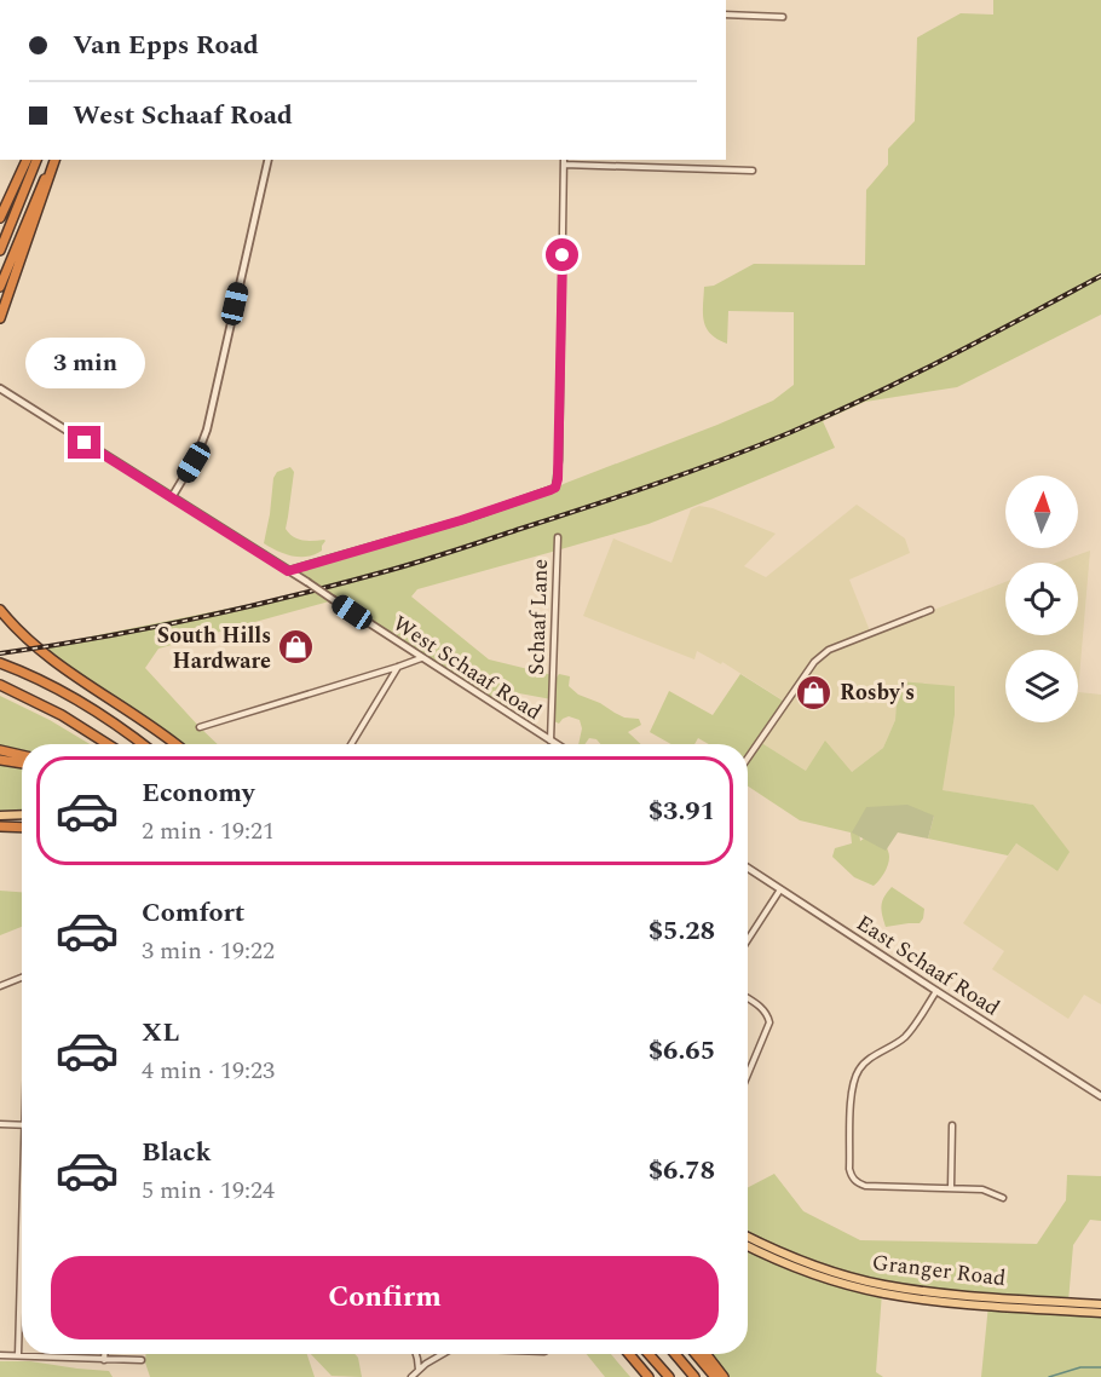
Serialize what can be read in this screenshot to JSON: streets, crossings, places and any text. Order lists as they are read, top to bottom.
{
  "streets": {
    "main road": ["Granger Road"],
    "street": ["Schaaf Lane", "West Schaaf Road", "East Schaaf Road"]
  },
  "crossings": [
    ["Schaaf Lane", "West Schaaf Road"]
  ],
  "places": {
    "shop": ["South Hills Hardware", "Rosby's"]
  },
  "north": "top",
  "page": {
    "banner": ["Van Epps Road", "West Schaaf Road"],
    "bubble": "3 min",
    "list": [
      {
        "name": "Economy",
        "note": "2 min · 19:21",
        "value": "$3.91"
      },
      {
        "name": "Comfort",
        "note": "3 min · 19:22",
        "value": "$5.28"
      },
      {
        "name": "XL",
        "note": "4 min · 19:23",
        "value": "$6.65"
      },
      {
        "name": "Black",
        "note": "5 min · 19:24",
        "value": "$6.78"
      }
    ],
    "buttons": "Confirm"
  }
}
